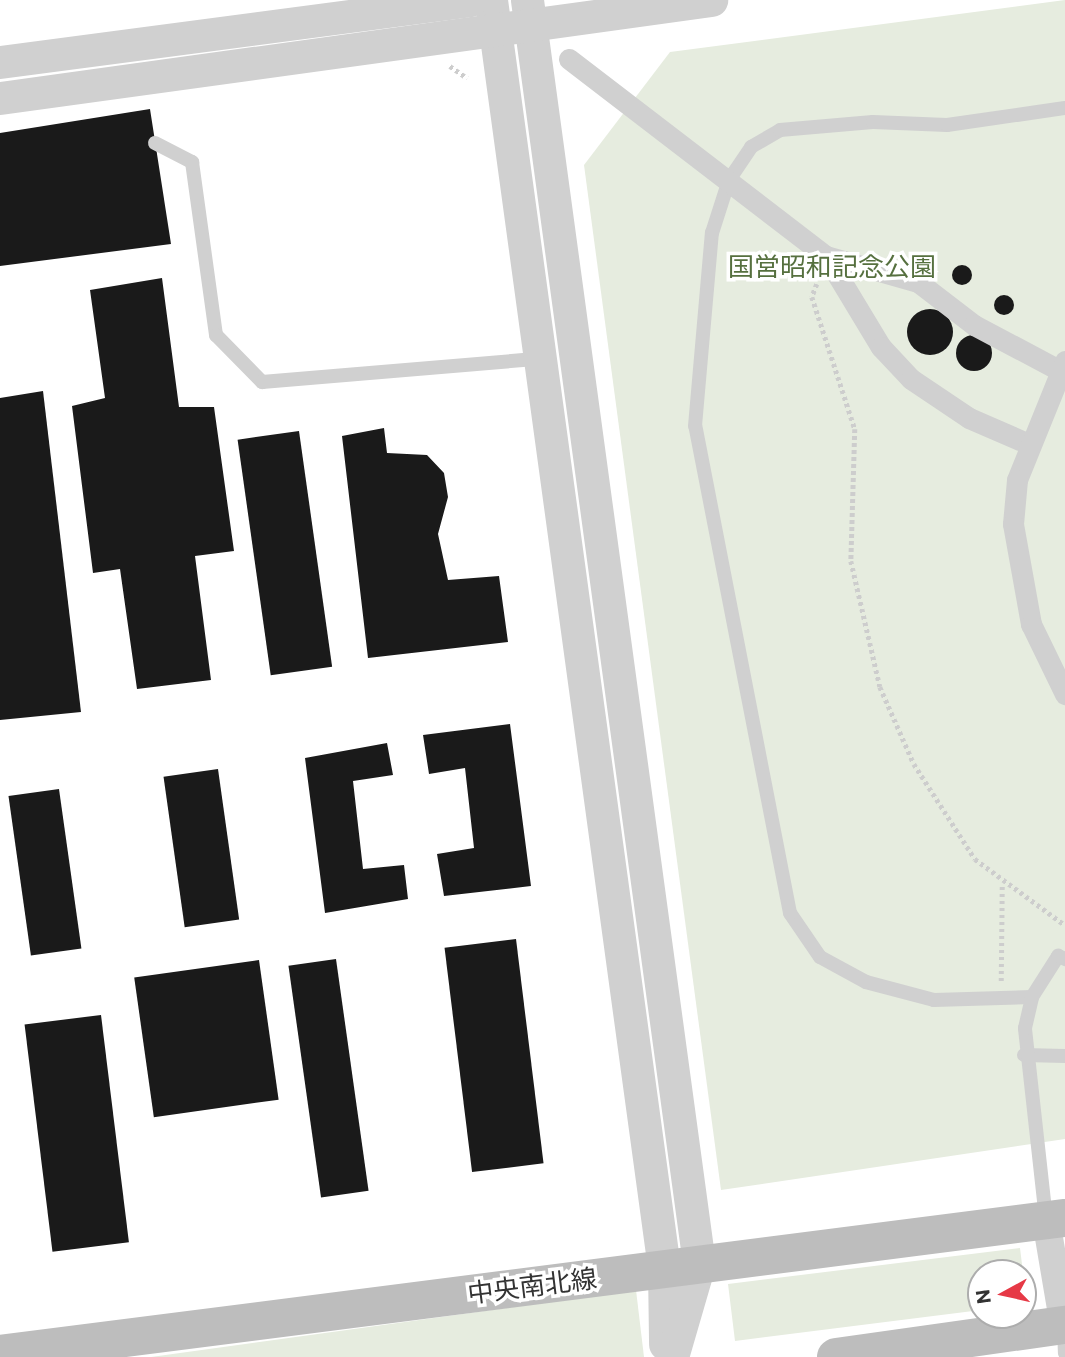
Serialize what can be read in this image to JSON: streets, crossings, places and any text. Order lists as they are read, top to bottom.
{
  "streets": {
    "main road": ["中央南北線"]
  },
  "parks": ["国営昭和記念公園"],
  "north": "left"
}
